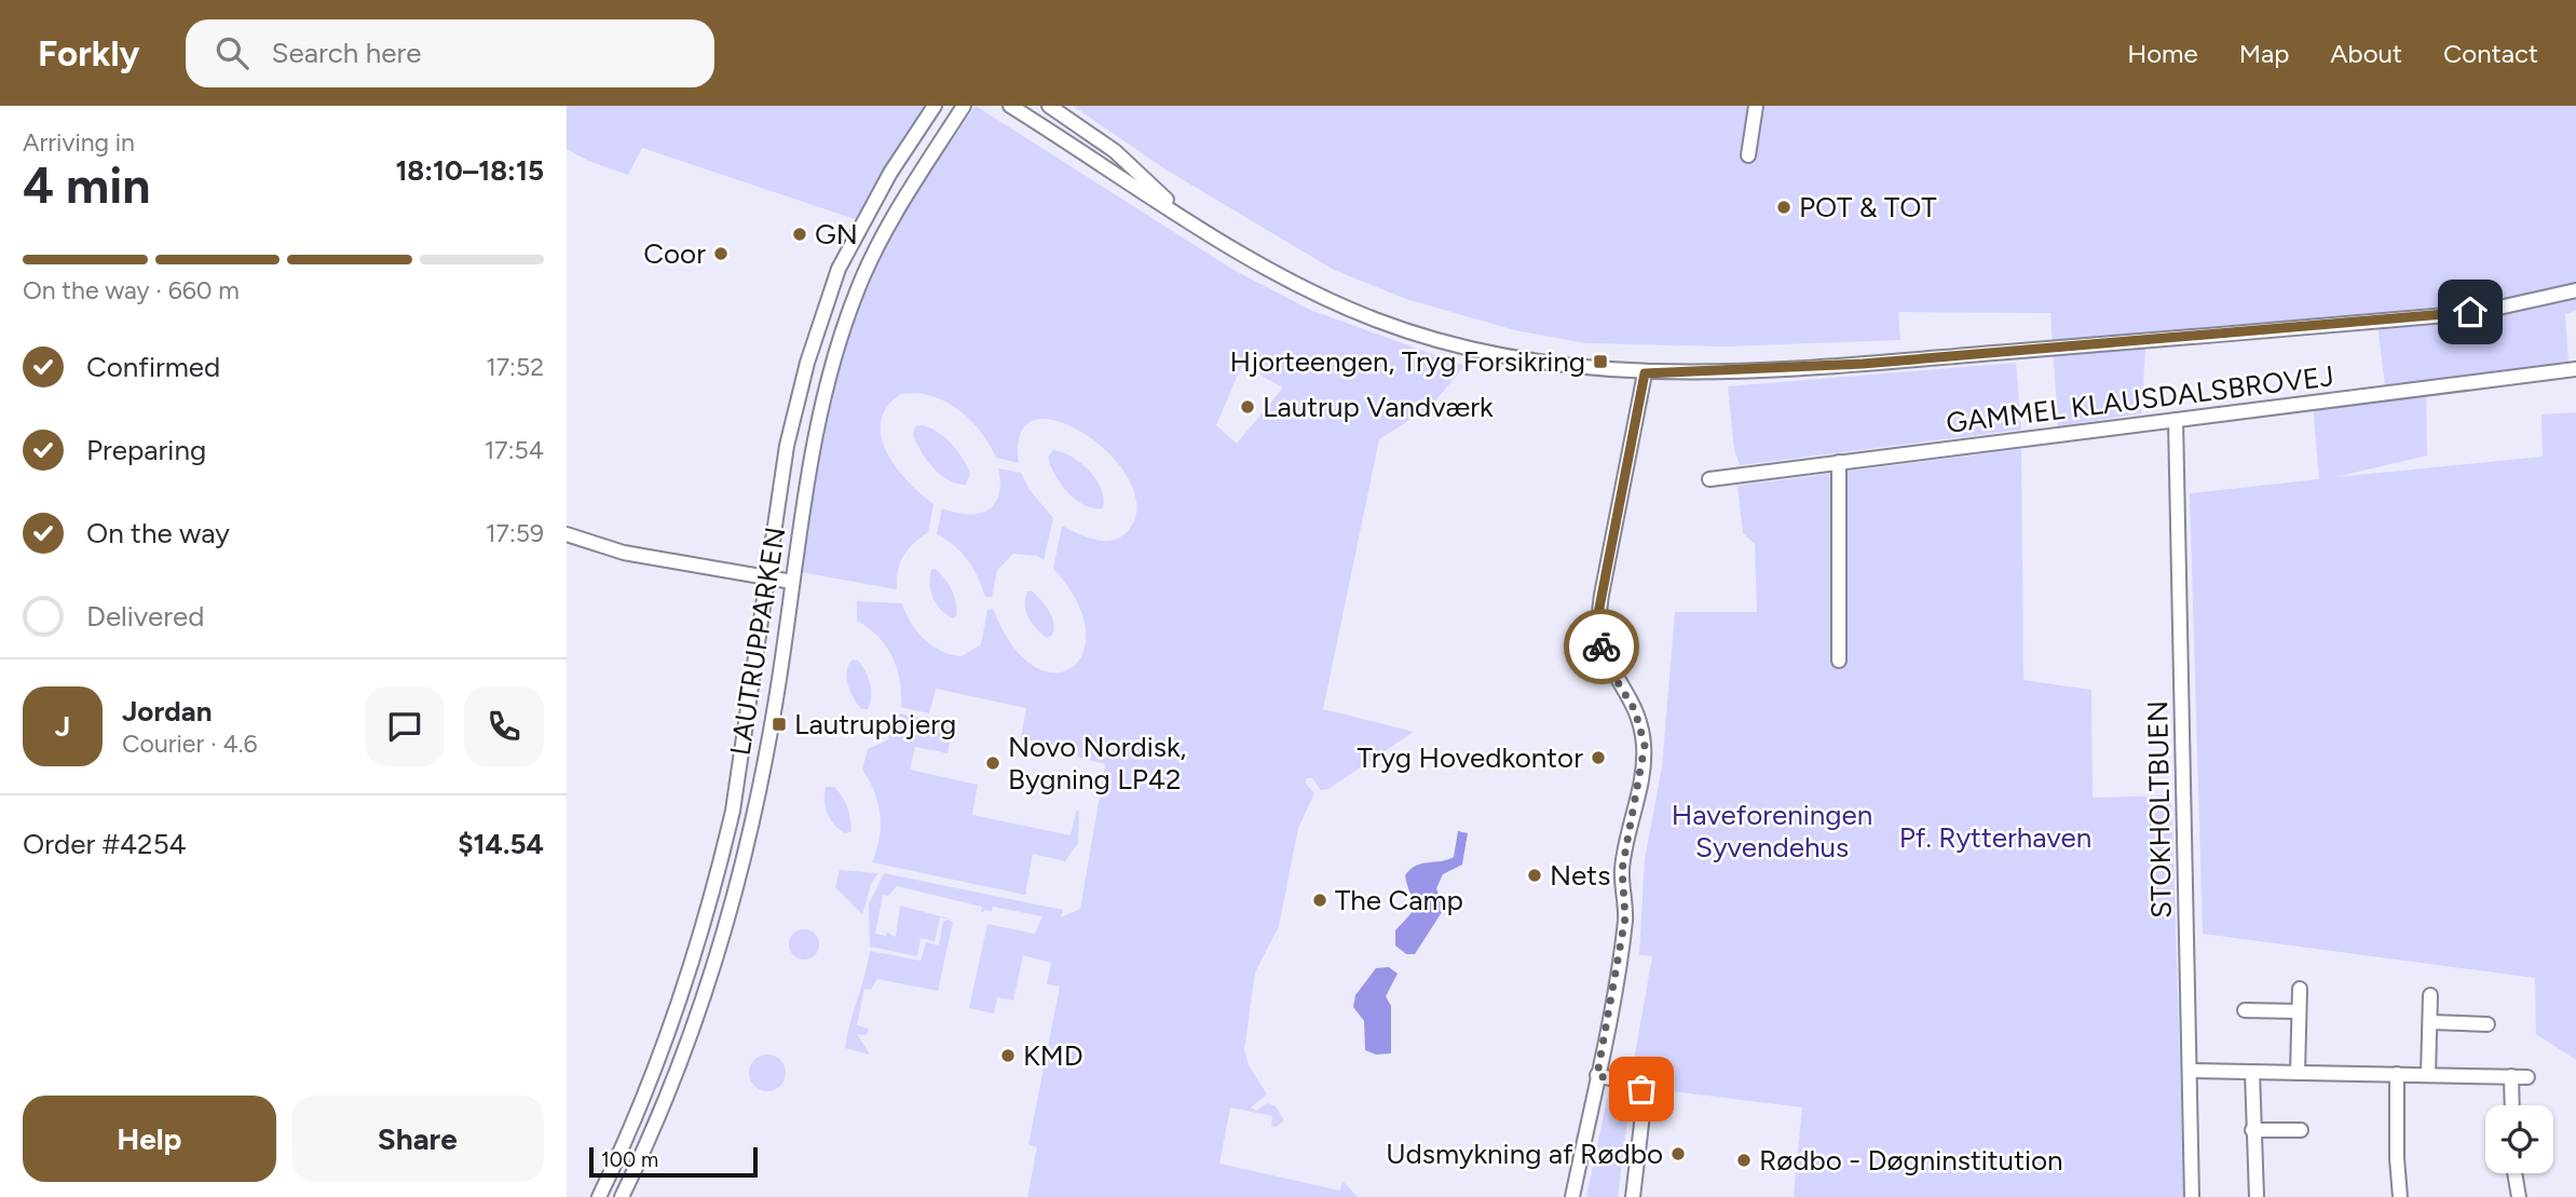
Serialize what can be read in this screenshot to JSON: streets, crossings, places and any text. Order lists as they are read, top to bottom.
{
  "streets": {
    "street": ["GAMMEL KLAUSDALSBROVEJ", "LAUTRUPPARKEN", "STOKHOLTBUEN"]
  },
  "crossings": [
    ["GAMMEL KLAUSDALSBROVEJ", "STOKHOLTBUEN"]
  ],
  "parks": ["Haveforeningen Syvendehus", "Pf. Rytterhaven"],
  "places": {
    "other": [
      "POT & TOT",
      "GN",
      "Coor",
      "Lautrup Vandværk",
      "Tryg Hovedkontor",
      "Novo Nordisk, Bygning LP42",
      "Nets",
      "The Camp",
      "KMD",
      "Udsmykning af Rødbo",
      "Rødbo - Døgninstitution"
    ],
    "transit": ["Hjorteengen, Tryg Forsikring", "Lautrupbjerg"]
  },
  "scale_bar": "100 m",
  "page": {
    "header": "Forkly",
    "search": "Search here",
    "nav": [
      "Home",
      "Map",
      "About",
      "Contact"
    ],
    "heading": ["4 min", "Arriving in", "18:10–18:15"],
    "panel": [
      "Jordan",
      "Courier · 4.6",
      "Order #4254",
      "$14.54"
    ],
    "bar": "On the way · 660 m",
    "list": [
      ["Confirmed", "17:52"],
      ["Preparing", "17:54"],
      ["On the way", "17:59"],
      "Delivered"
    ],
    "round": "J",
    "buttons": ["Help", "Share"],
    "scale": "100 m"
  }
}
